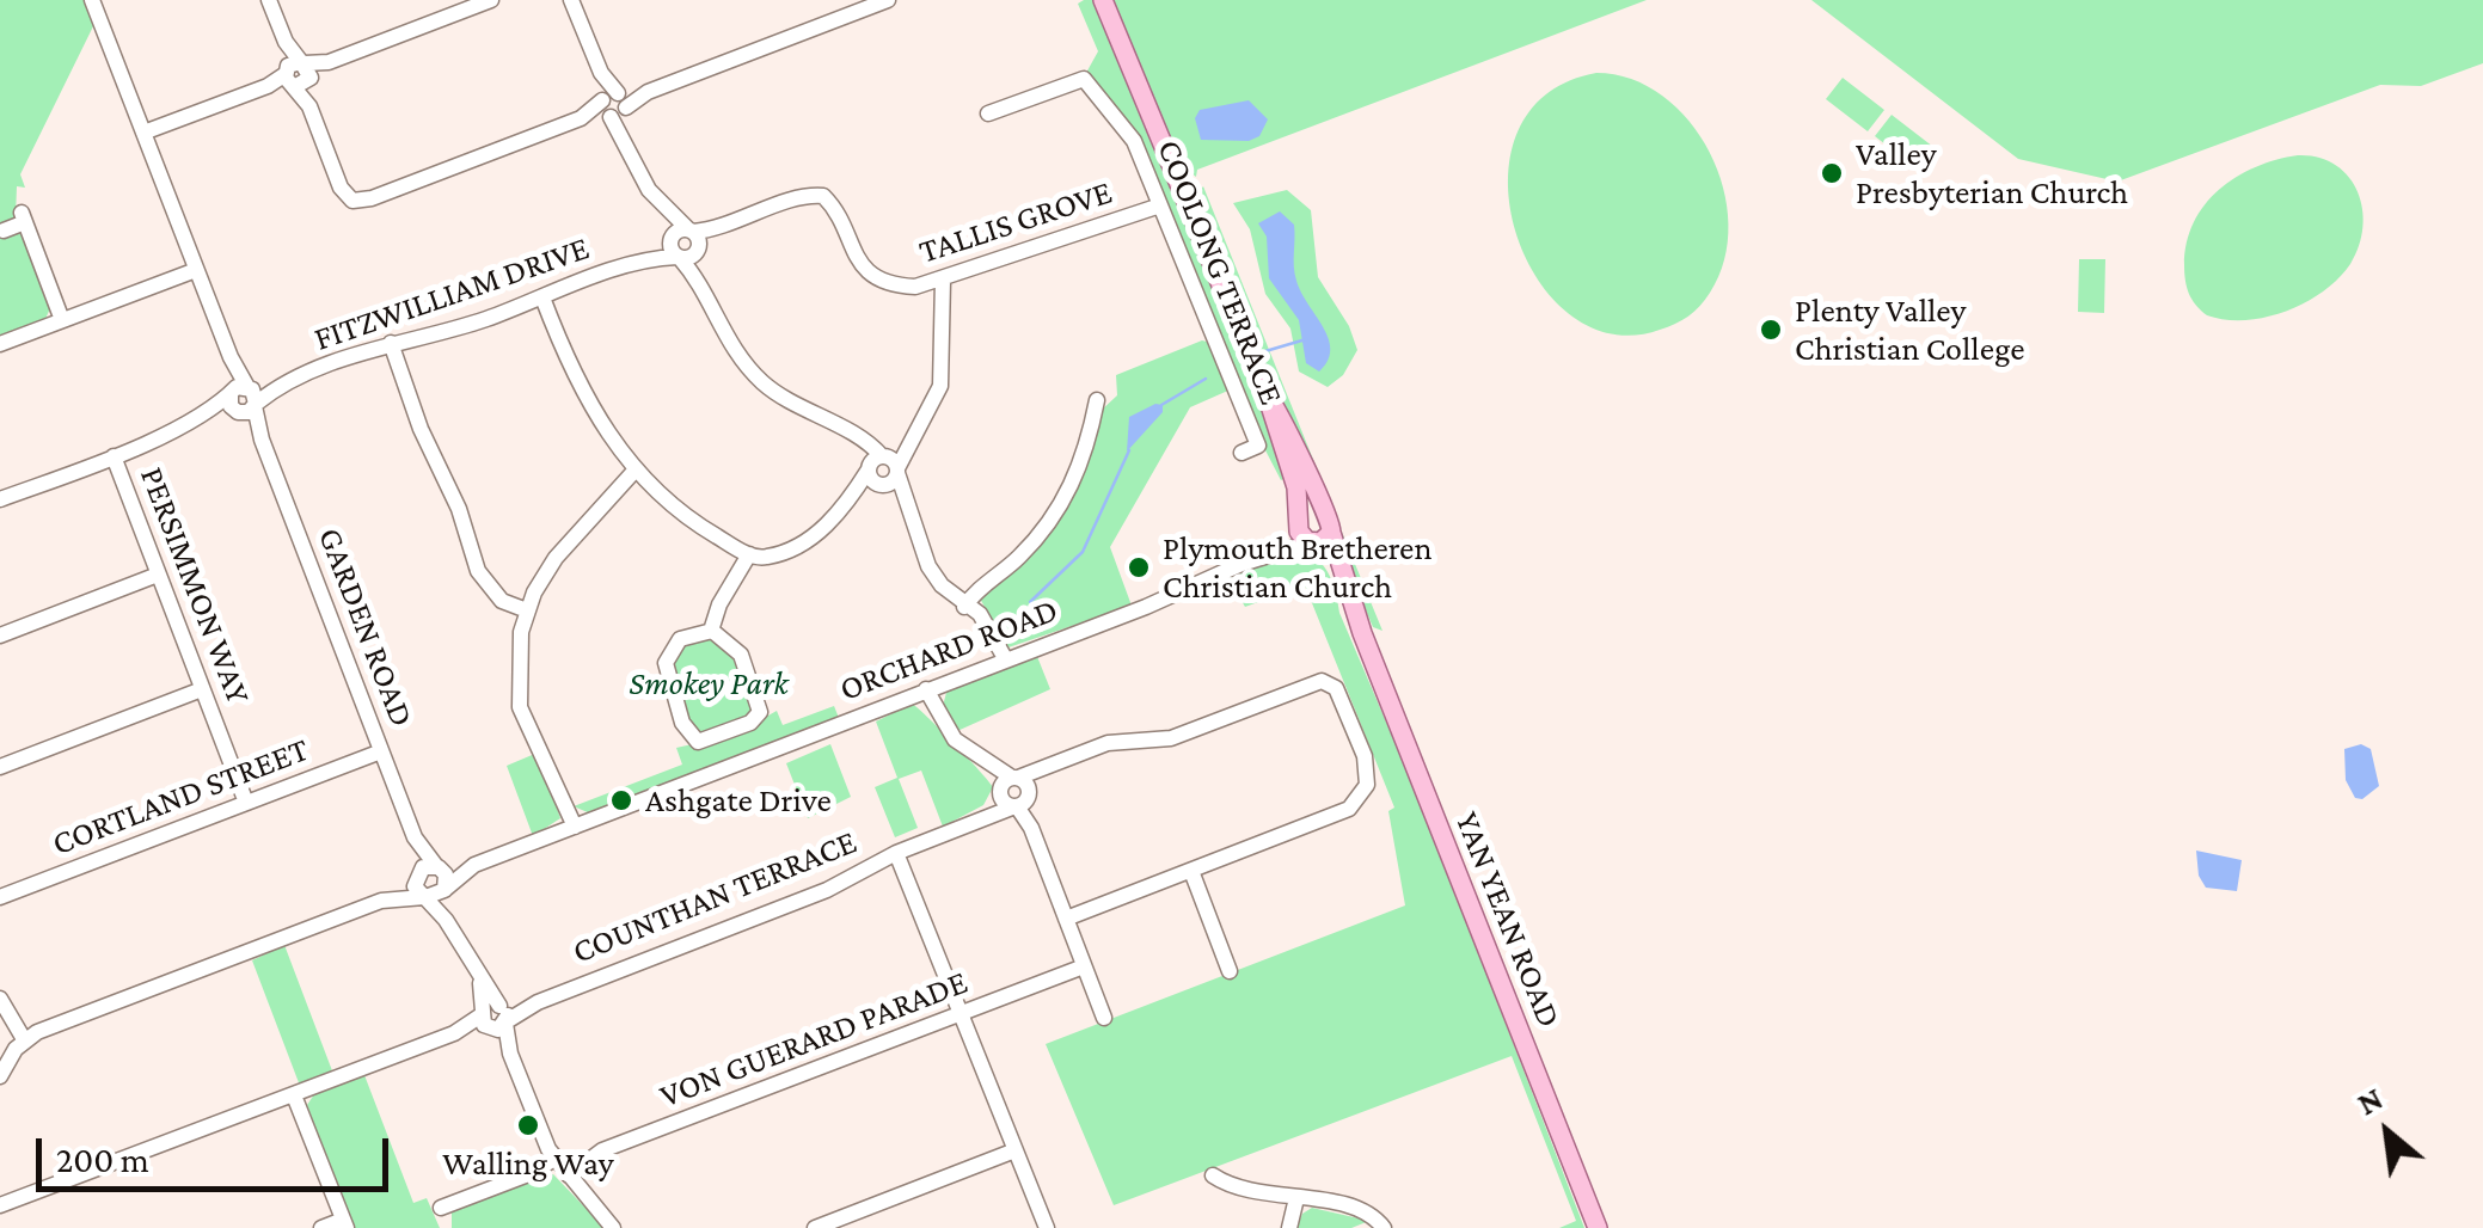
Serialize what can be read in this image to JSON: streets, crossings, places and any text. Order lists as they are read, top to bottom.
{
  "streets": {
    "main road": ["YAN YEAN ROAD"],
    "street": [
      "TALLIS GROVE",
      "COOLONG TERRACE",
      "FITZWILLIAM DRIVE",
      "PERSIMMON WAY",
      "GARDEN ROAD",
      "ORCHARD ROAD",
      "CORTLAND STREET",
      "COUNTHAN TERRACE",
      "VON GUERARD PARADE"
    ]
  },
  "crossings": [
    ["TALLIS GROVE", "COOLONG TERRACE"],
    ["TALLIS GROVE", "FITZWILLIAM DRIVE"],
    ["FITZWILLIAM DRIVE", "GARDEN ROAD"],
    ["PERSIMMON WAY", "CORTLAND STREET"],
    ["GARDEN ROAD", "ORCHARD ROAD"],
    ["GARDEN ROAD", "CORTLAND STREET"],
    ["ORCHARD ROAD", "YAN YEAN ROAD"]
  ],
  "parks": ["Smokey Park"],
  "places": [
    "Valley Presbyterian Church",
    "Plenty Valley Christian College",
    "Plymouth Bretheren Christian Church",
    "Ashgate Drive",
    "Walling Way"
  ],
  "scale_bar": "200 m",
  "north": "top left"
}
